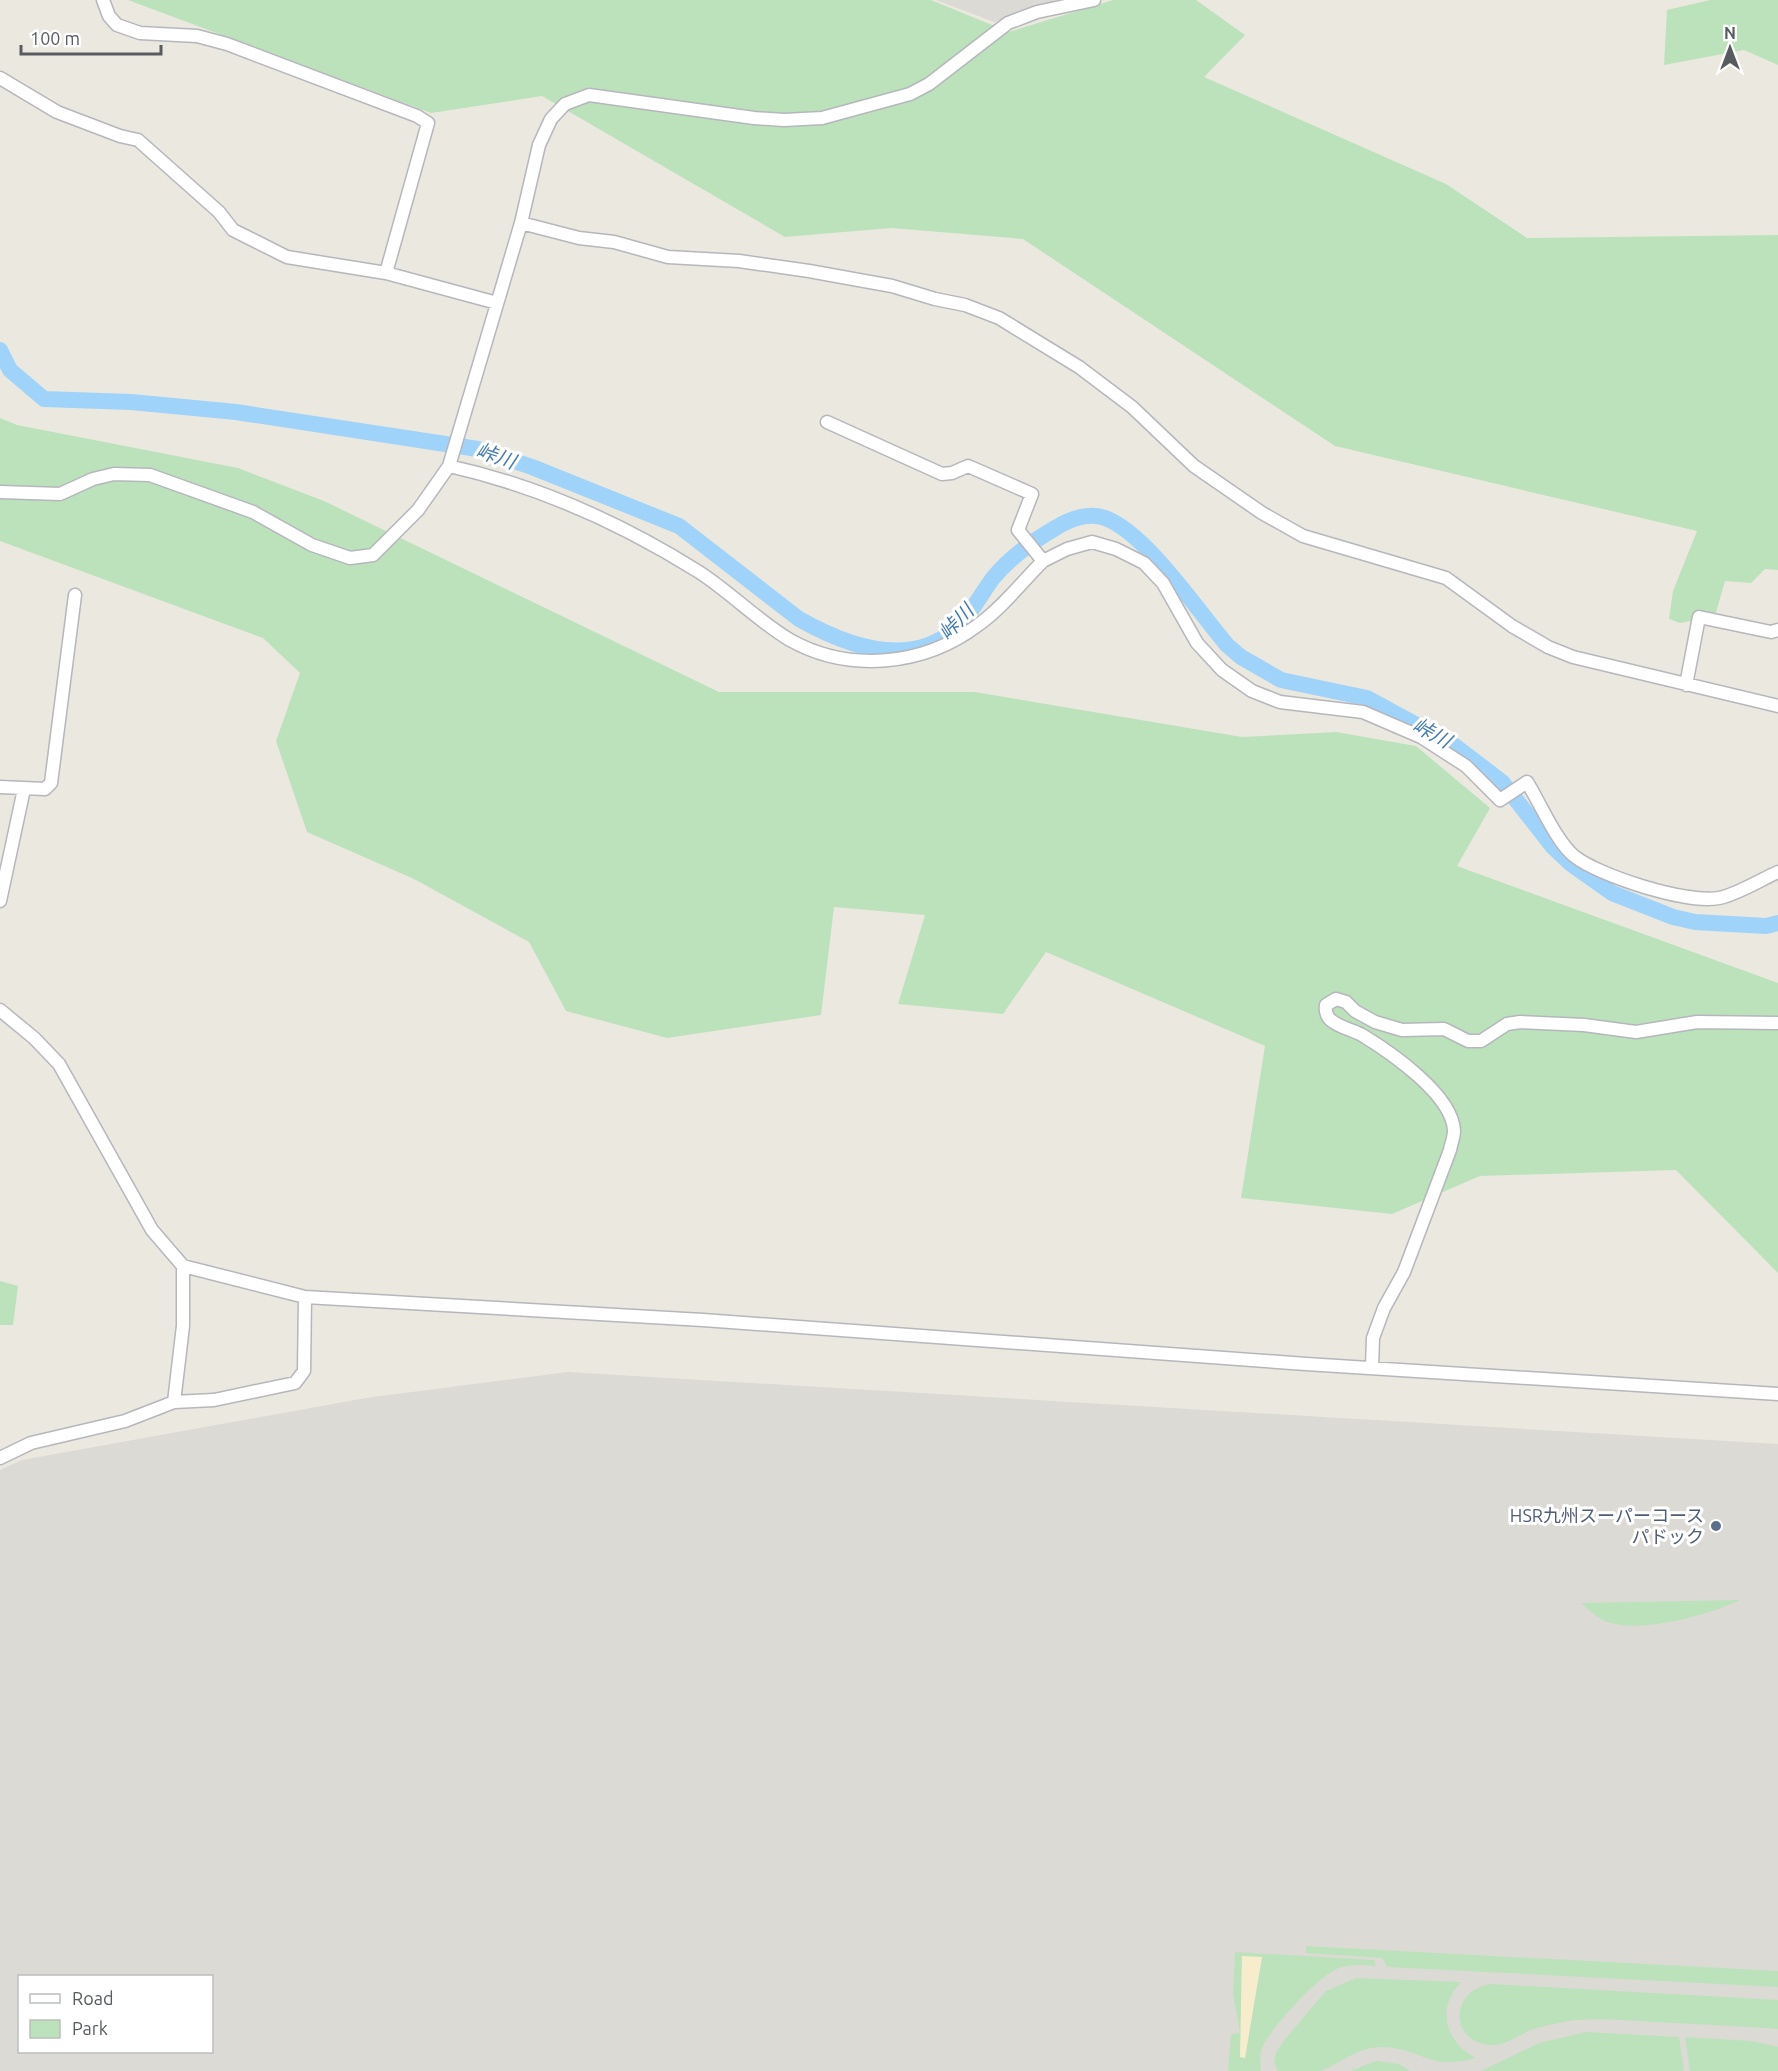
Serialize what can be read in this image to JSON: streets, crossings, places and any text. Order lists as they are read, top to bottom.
{
  "water": ["峠川"],
  "places": ["HSR九州スーパーコース パドック"],
  "legend": ["Road", "Park"],
  "scale_bar": "100 m",
  "north": "top"
}
